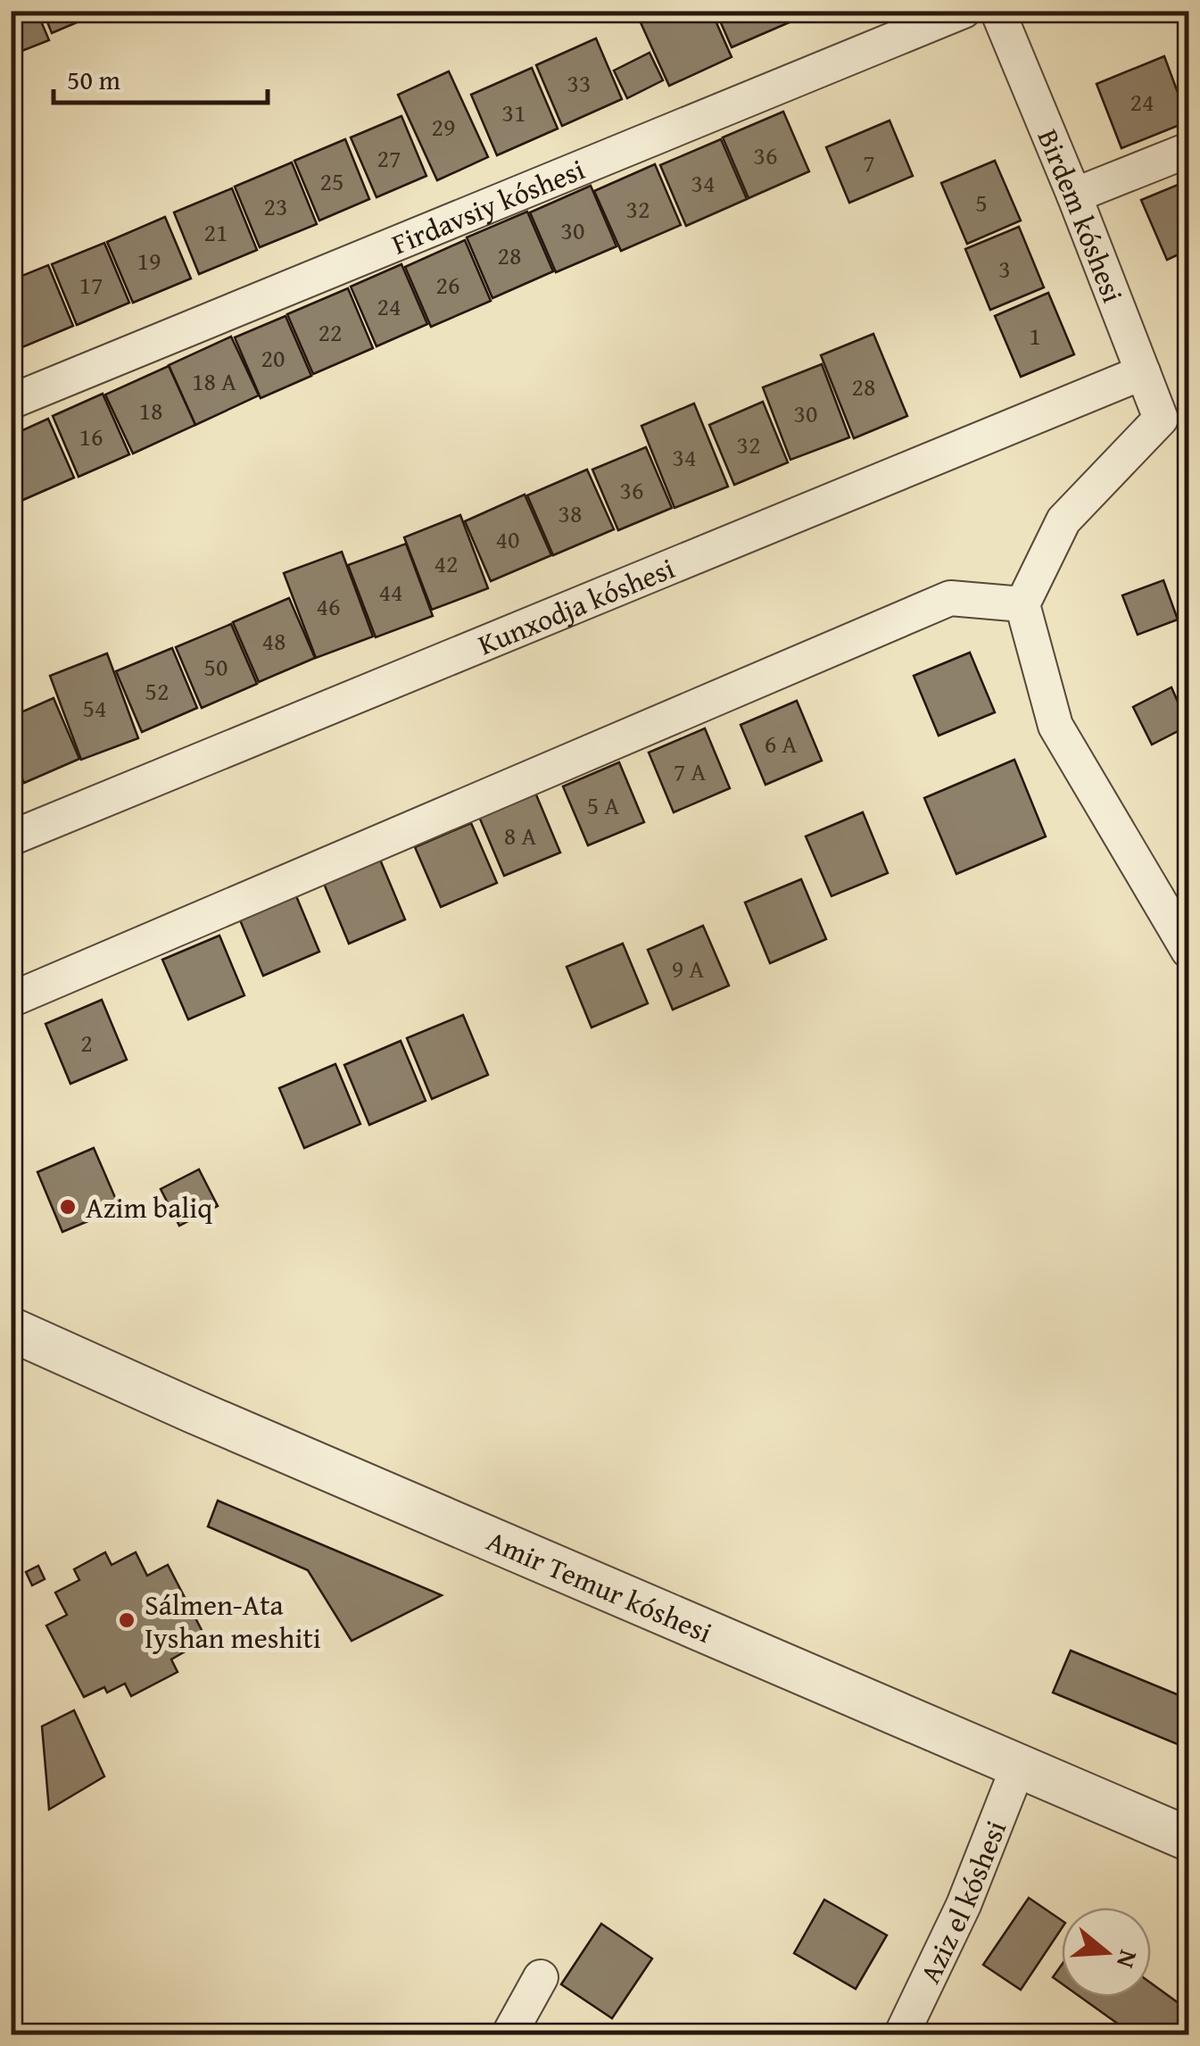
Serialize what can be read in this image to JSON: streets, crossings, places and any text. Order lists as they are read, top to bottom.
{
  "streets": {
    "street": [
      "Firdavsiy kóshesi",
      "Birdem kóshesi",
      "Kunxodja kóshesi",
      "Amir Temur kóshesi",
      "Aziz el kóshesi"
    ]
  },
  "crossings": [
    ["Birdem kóshesi", "Kunxodja kóshesi"],
    ["Amir Temur kóshesi", "Aziz el kóshesi"]
  ],
  "places": ["Azim baliq", "Sálmen-Ata Iyshan meshiti"],
  "house_numbers": [
    "33",
    "24",
    "31",
    "29",
    "36",
    "27",
    "7",
    "25",
    "34",
    "5",
    "23",
    "32",
    "30",
    "21",
    "28",
    "19",
    "3",
    "17",
    "26",
    "24",
    "22",
    "1",
    "20",
    "18 А",
    "28",
    "18",
    "30",
    "16",
    "32",
    "34",
    "36",
    "38",
    "40",
    "42",
    "44",
    "46",
    "48",
    "50",
    "52",
    "54",
    "6 А",
    "7 А",
    "5 А",
    "8 А",
    "9 А",
    "2"
  ],
  "scale_bar": "50 m",
  "north": "right"
}
